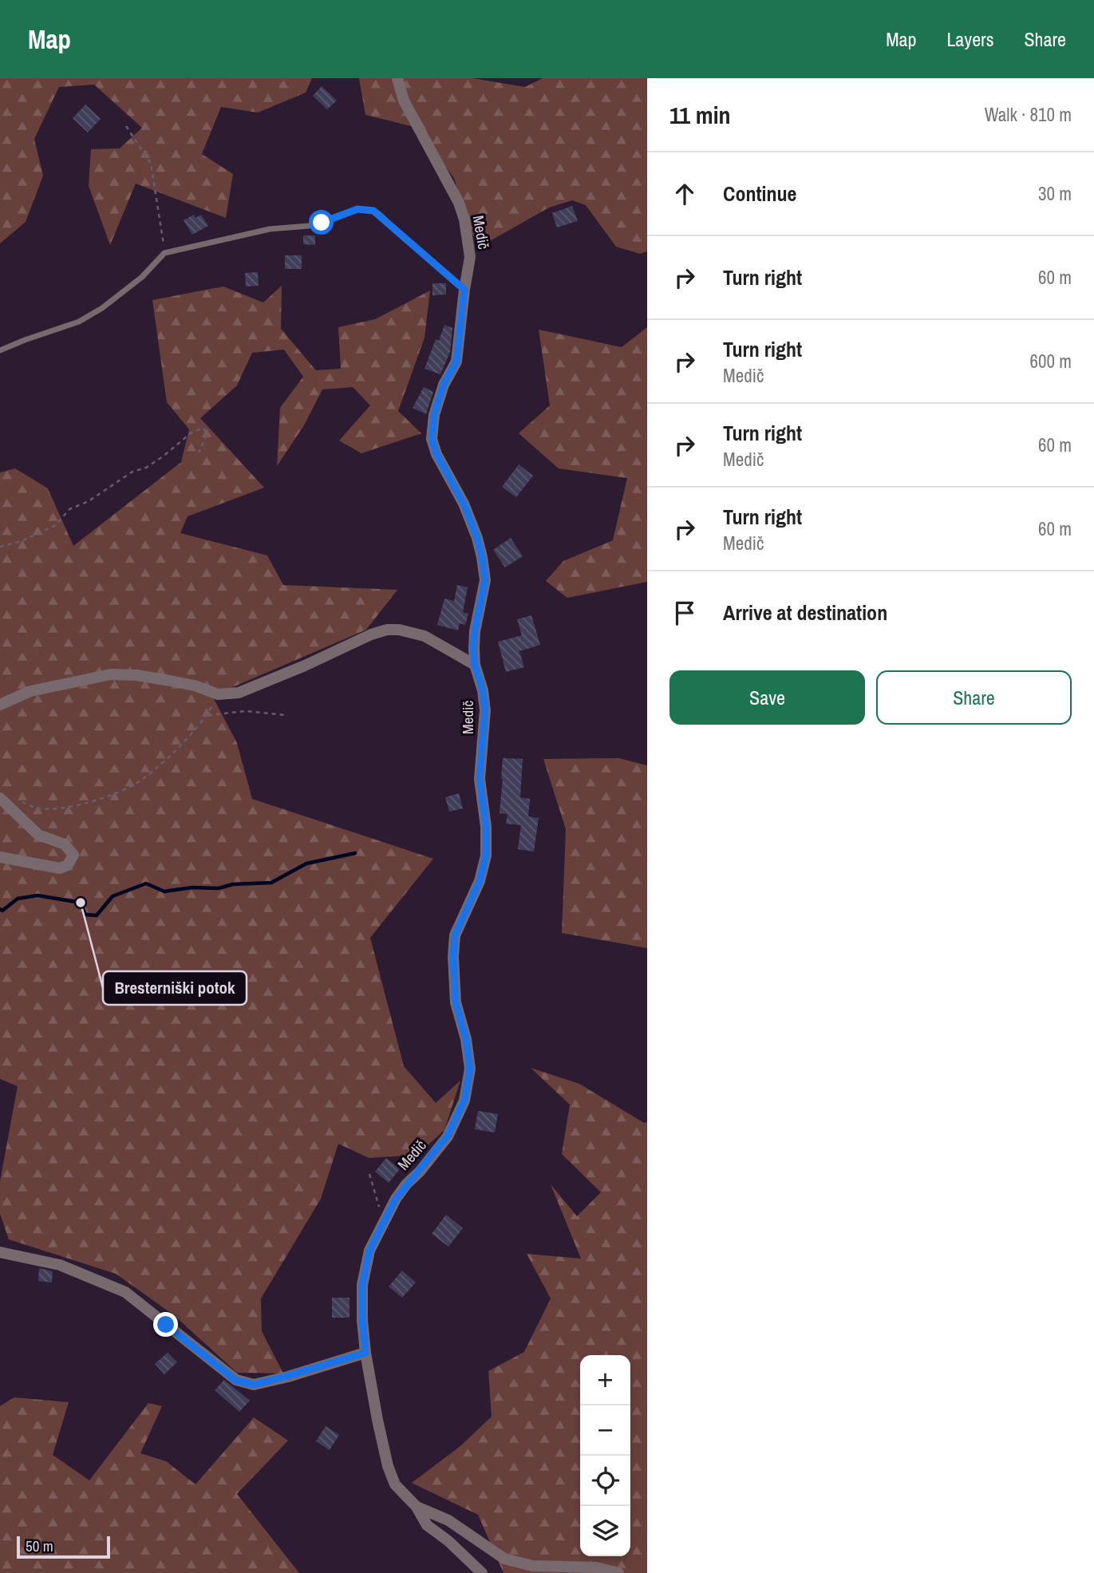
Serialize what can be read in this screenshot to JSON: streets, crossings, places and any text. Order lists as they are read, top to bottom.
{
  "streets": {
    "street": ["Medič"]
  },
  "places": ["Bresterniški potok"],
  "scale_bar": "50 m",
  "page": {
    "header": "Map",
    "nav": ["Map", "Layers", "Share"],
    "heading": ["11 min", "Walk · 810 m"],
    "list": [
      ["Continue", "30 m"],
      ["Turn right", "60 m"],
      ["Turn right", "Medič", "600 m"],
      ["Turn right", "Medič", "60 m"],
      ["Turn right", "Medič", "60 m"],
      "Arrive at destination"
    ],
    "buttons": ["Save", "Share"],
    "map_buttons": ["+", "−"],
    "scale": "50 m"
  }
}
